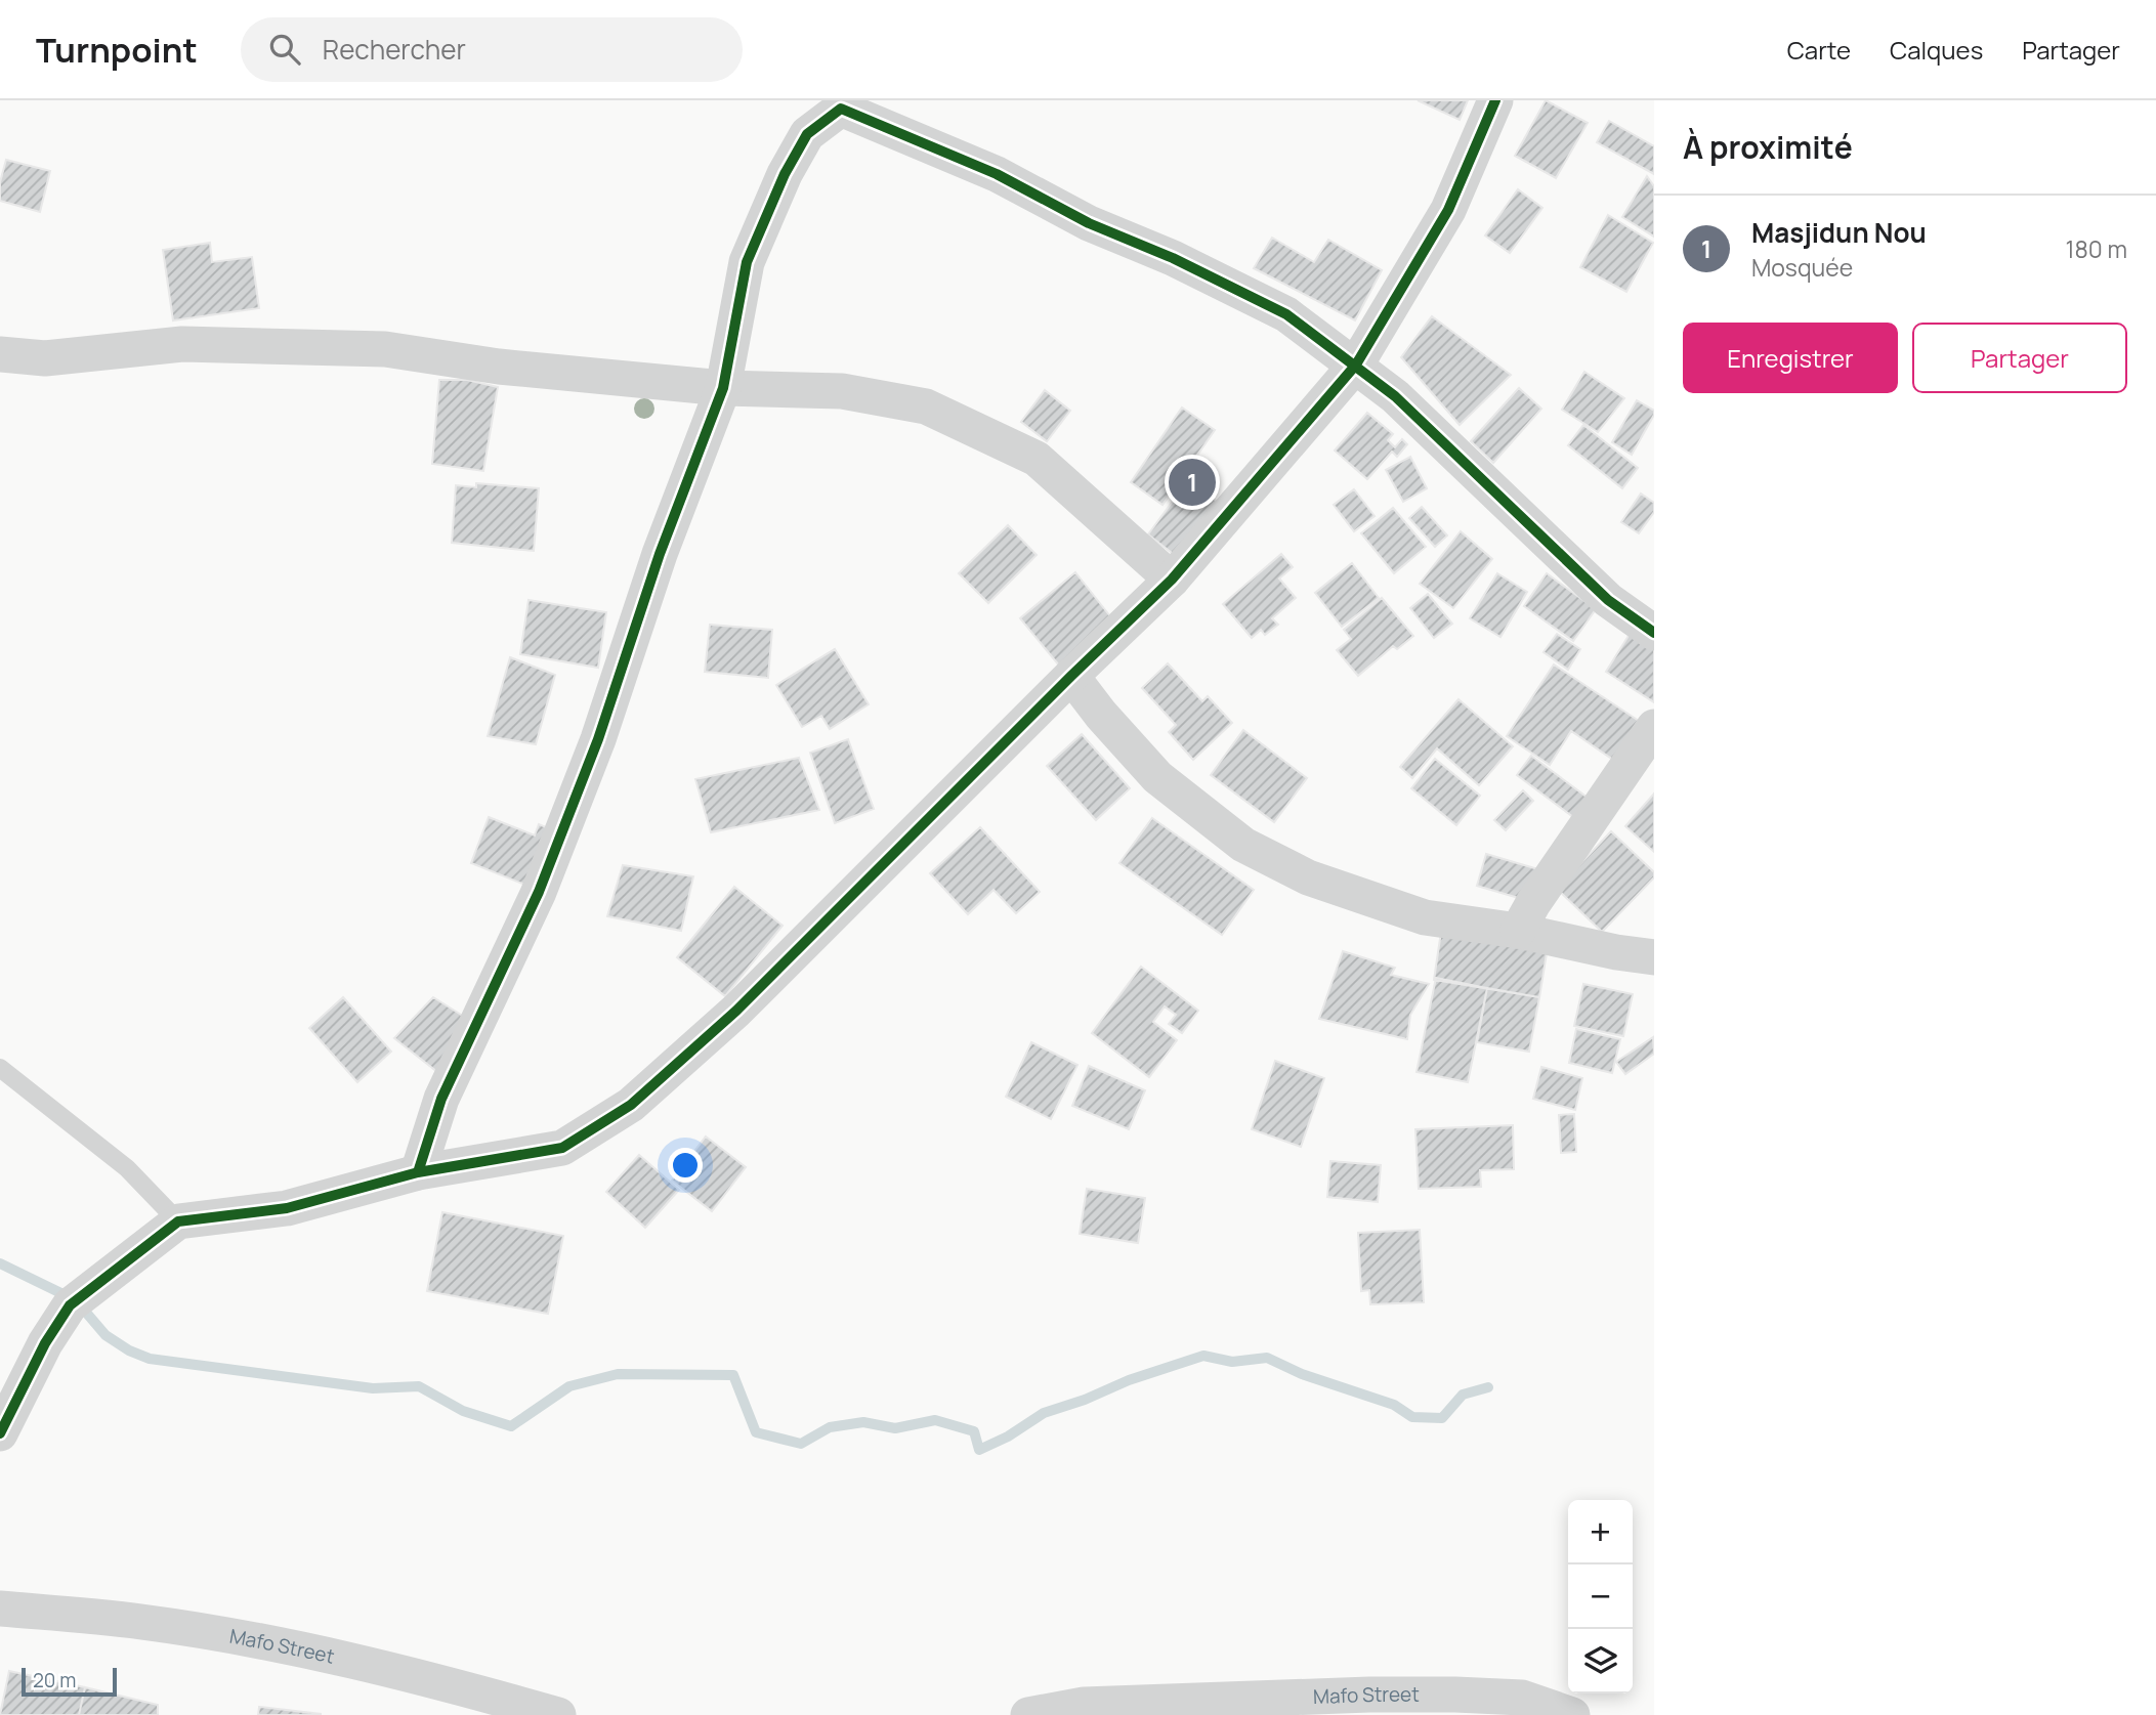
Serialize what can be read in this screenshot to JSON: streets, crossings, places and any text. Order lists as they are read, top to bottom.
{
  "streets": {
    "street": ["Mafo Street"]
  },
  "scale_bar": "20 m",
  "page": {
    "header": "Turnpoint",
    "search": "Rechercher",
    "nav": ["Carte", "Calques", "Partager"],
    "heading": "À proximité",
    "list": [
      {
        "mark": "1",
        "name": "Masjidun Nou",
        "note": "Mosquée",
        "value": "180 m"
      }
    ],
    "buttons": ["Enregistrer", "Partager"],
    "pins": "1",
    "map_buttons": ["+", "−"],
    "scale": "20 m"
  }
}
